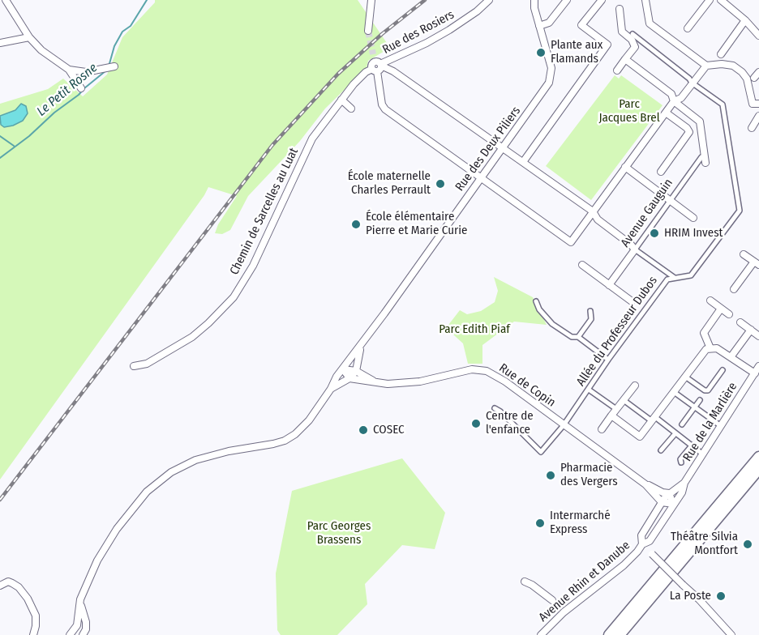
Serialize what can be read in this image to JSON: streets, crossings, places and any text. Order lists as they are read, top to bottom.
{
  "streets": {
    "street": [
      "Rue des Rosiers",
      "Rue des Deux Piliers",
      "Chemin de Sarcelles au Luat",
      "Avenue Gauguin",
      "Allée du Professeur Dubos",
      "Rue de Copin",
      "Rue de la Marlière",
      "Avenue Rhin et Danube"
    ]
  },
  "crossings": [
    ["Rue des Rosiers", "Chemin de Sarcelles au Luat"],
    ["Rue des Deux Piliers", "Rue de Copin"],
    ["Allée du Professeur Dubos", "Rue de Copin"],
    ["Rue de Copin", "Rue de la Marlière"],
    ["Rue de la Marlière", "Avenue Rhin et Danube"]
  ],
  "water": ["Le Petit Rosne"],
  "parks": ["Parc Jacques Brel", "Parc Edith Piaf", "Parc Georges Brassens"],
  "places": [
    "Plante aux Flamands",
    "École maternelle Charles Perrault",
    "École élémentaire Pierre et Marie Curie",
    "HRIM Invest",
    "Centre de l'enfance",
    "COSEC",
    "Pharmacie des Vergers",
    "Intermarché Express",
    "Théâtre Silvia Montfort",
    "La Poste"
  ]
}
